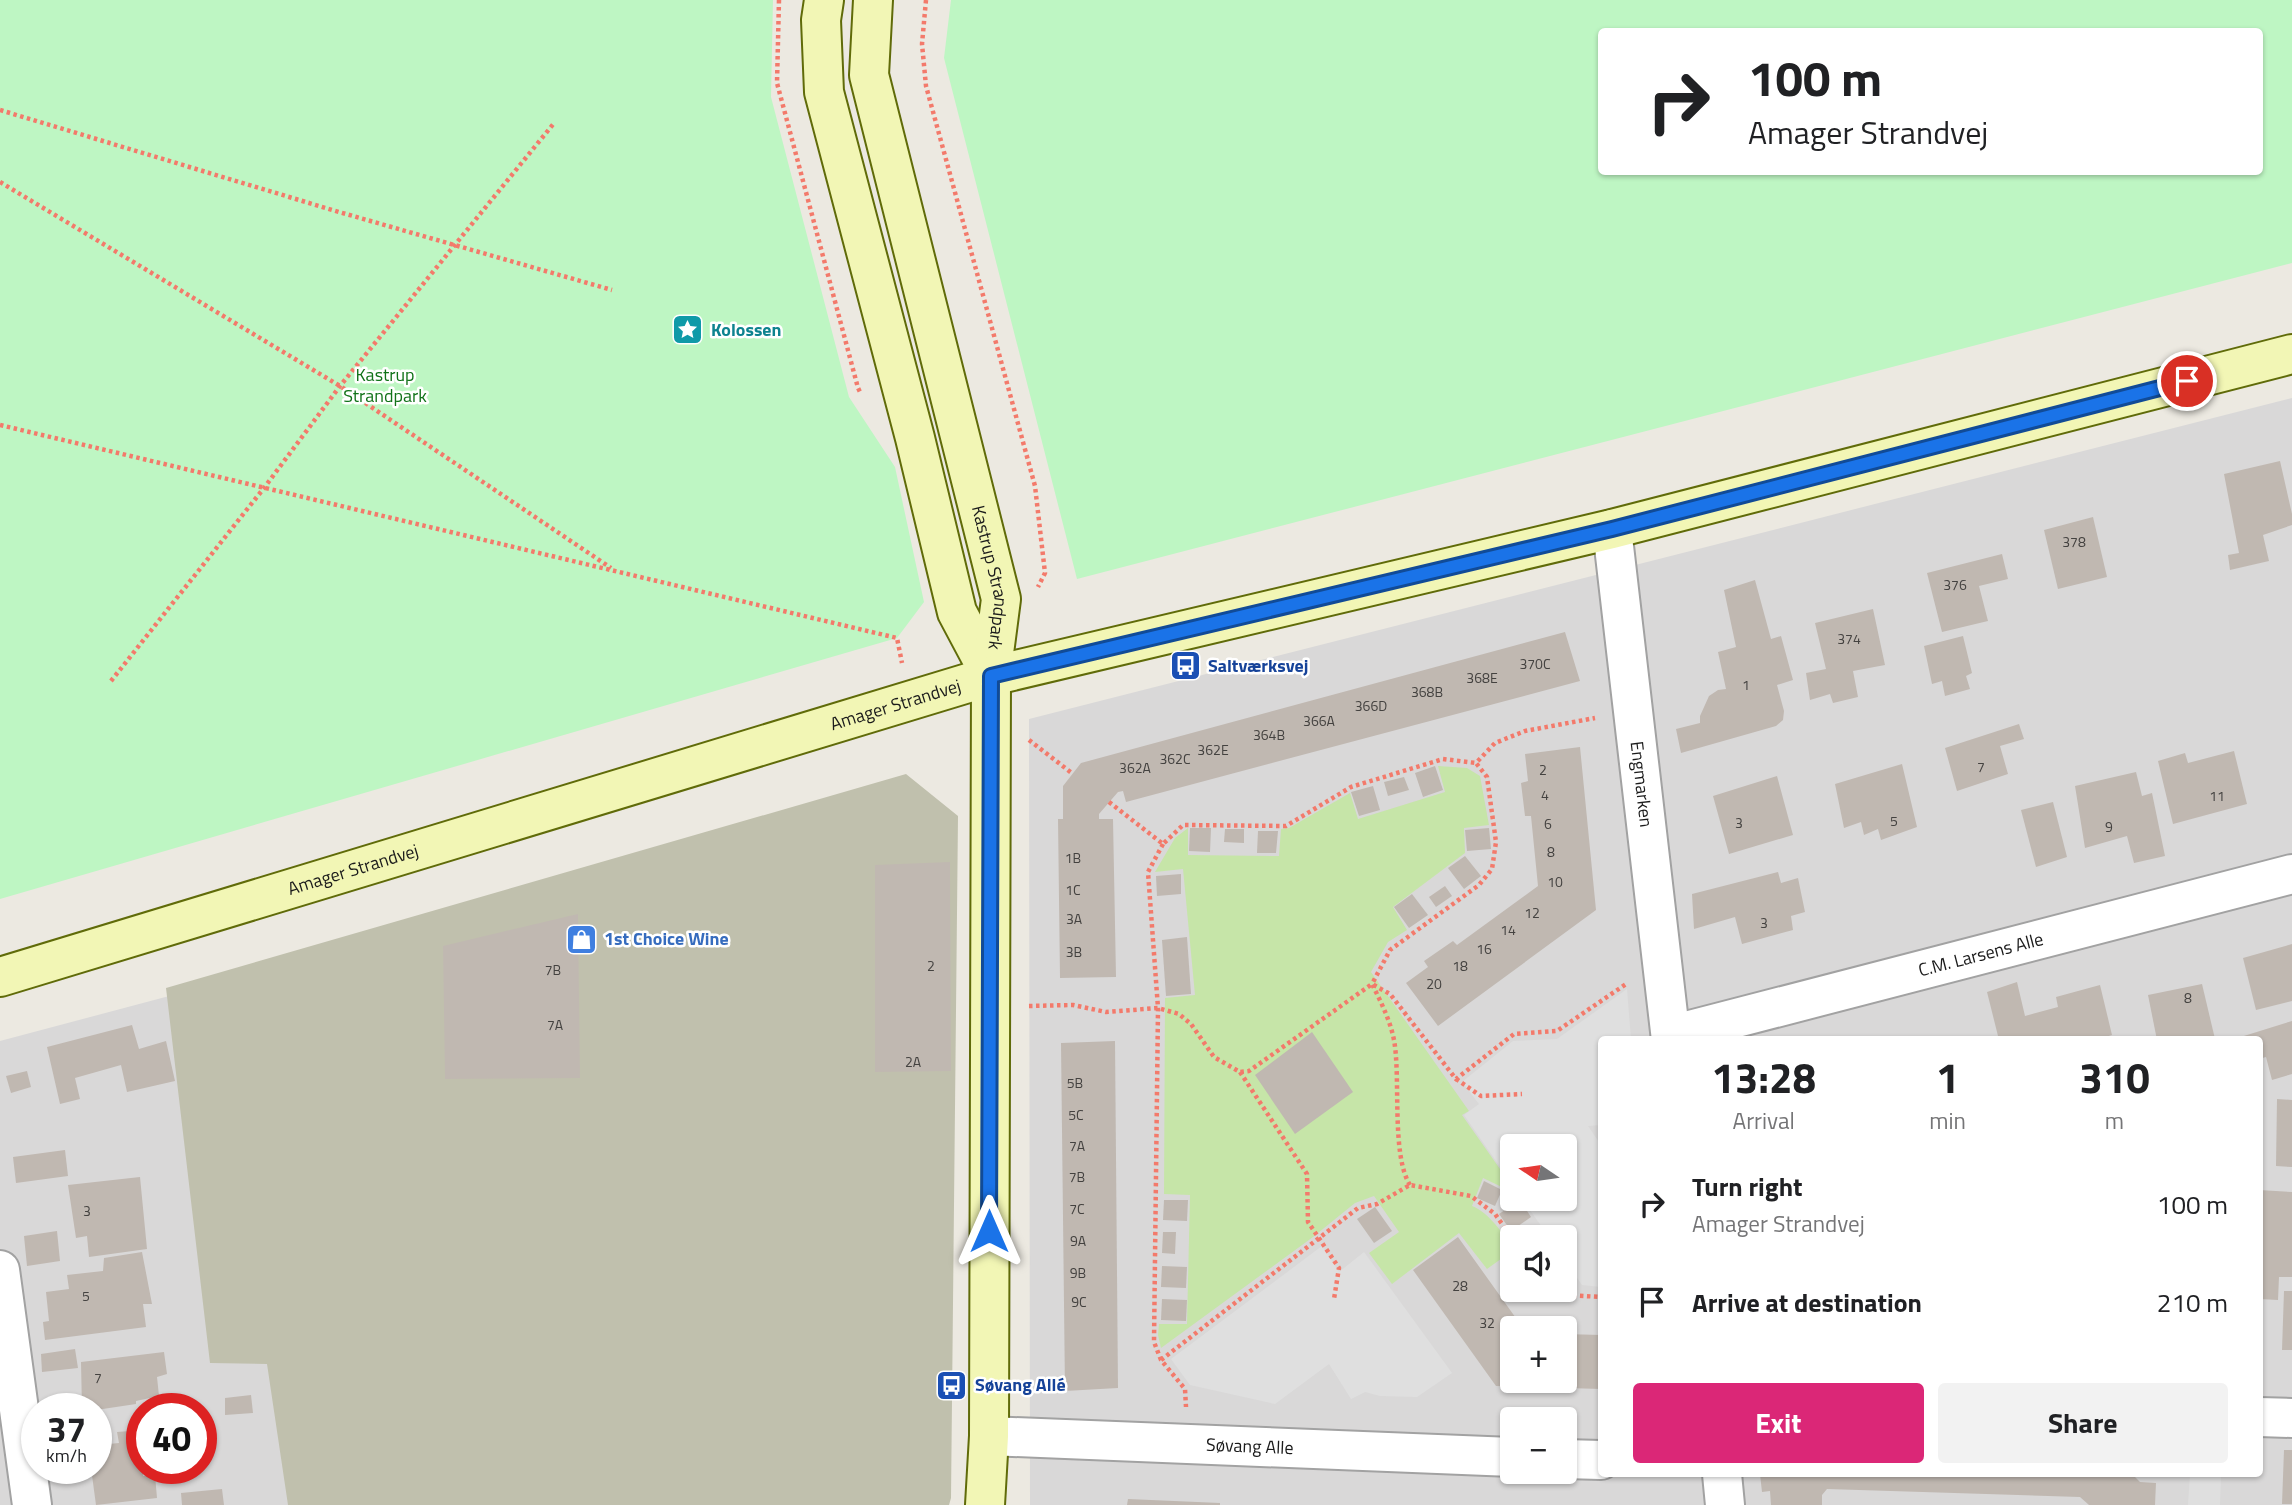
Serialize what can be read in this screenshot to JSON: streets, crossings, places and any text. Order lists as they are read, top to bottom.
{
  "streets": {
    "street": [
      "Kastrup Strandpark",
      "Amager Strandvej",
      "Engmarken",
      "C.M. Larsens Alle",
      "Søvang Alle"
    ]
  },
  "crossings": [
    ["Kastrup Strandpark", "Amager Strandvej"],
    ["Amager Strandvej", "Engmarken"]
  ],
  "parks": ["Kastrup Strandpark"],
  "places": {
    "place": ["Kolossen"],
    "bus stop": ["Saltværksvej", "Søvang Allé"],
    "shop": ["1st Choice Wine"]
  },
  "house_numbers": [
    "378",
    "376",
    "374",
    "370C",
    "368E",
    "1",
    "368B",
    "366D",
    "366A",
    "364B",
    "362E",
    "362C",
    "7",
    "362A",
    "2",
    "4",
    "11",
    "5",
    "3",
    "6",
    "9",
    "8",
    "1B",
    "10",
    "1C",
    "12",
    "3A",
    "3",
    "14",
    "16",
    "3B",
    "2",
    "18",
    "7B",
    "20",
    "8",
    "7A",
    "2A",
    "5B",
    "5C",
    "7A",
    "7B",
    "7C",
    "3",
    "9A",
    "9B",
    "28",
    "5",
    "9C",
    "32",
    "7"
  ],
  "north": "left",
  "page": {
    "turn": ["100 m", "Amager Strandvej"],
    "eta": [
      "13:28",
      "Arrival",
      "1",
      "min",
      "310",
      "m"
    ],
    "map_buttons": ["+", "−"],
    "list": [
      {
        "name": "Turn right",
        "note": "Amager Strandvej",
        "value": "100 m"
      },
      {
        "name": "Arrive at destination",
        "value": "210 m"
      }
    ],
    "buttons": ["Exit", "Share"],
    "speed": "37 km/h",
    "limit": "40"
  }
}
